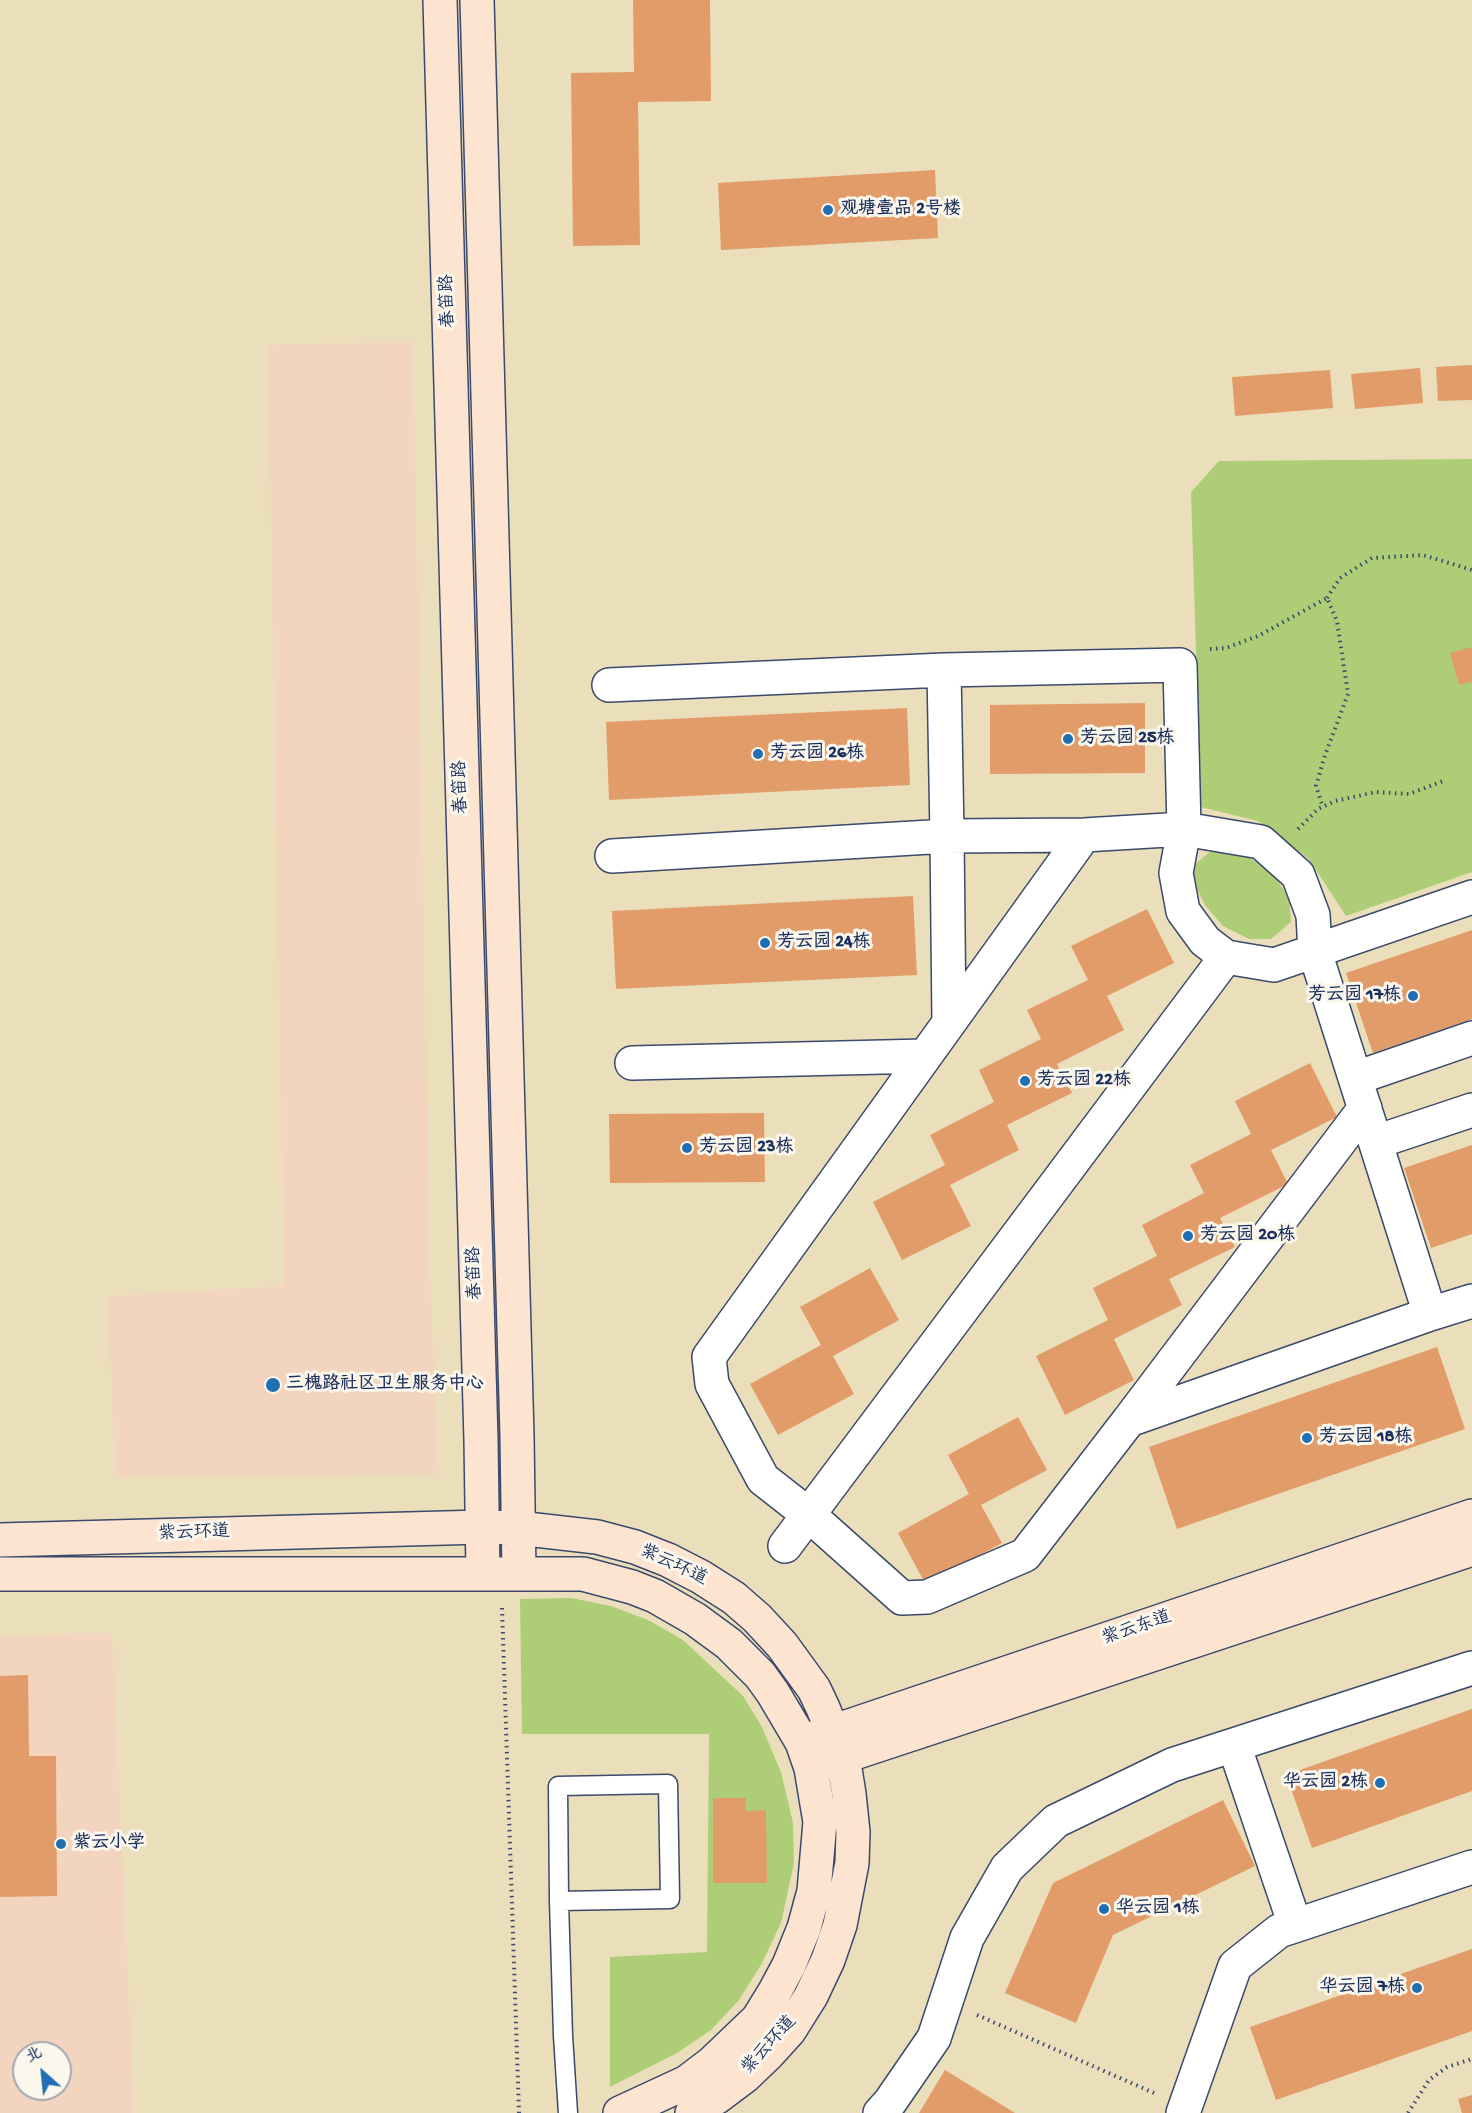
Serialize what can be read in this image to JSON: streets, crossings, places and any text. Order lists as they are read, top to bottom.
{
  "streets": {
    "street": ["春笛路", "紫云环道", "紫云东道"]
  },
  "crossings": [
    ["春笛路", "紫云环道"],
    ["紫云环道", "紫云东道"]
  ],
  "places": [
    "观塘壹品 2号楼",
    "芳云园 25栋",
    "芳云园 26栋",
    "芳云园 24栋",
    "芳云园 17栋",
    "芳云园 22栋",
    "芳云园 23栋",
    "芳云园 20栋",
    "三槐路社区卫生服务中心",
    "芳云园 18栋",
    "华云园 2栋",
    "紫云小学",
    "华云园 1栋",
    "华云园 7栋"
  ],
  "north": "top left"
}
